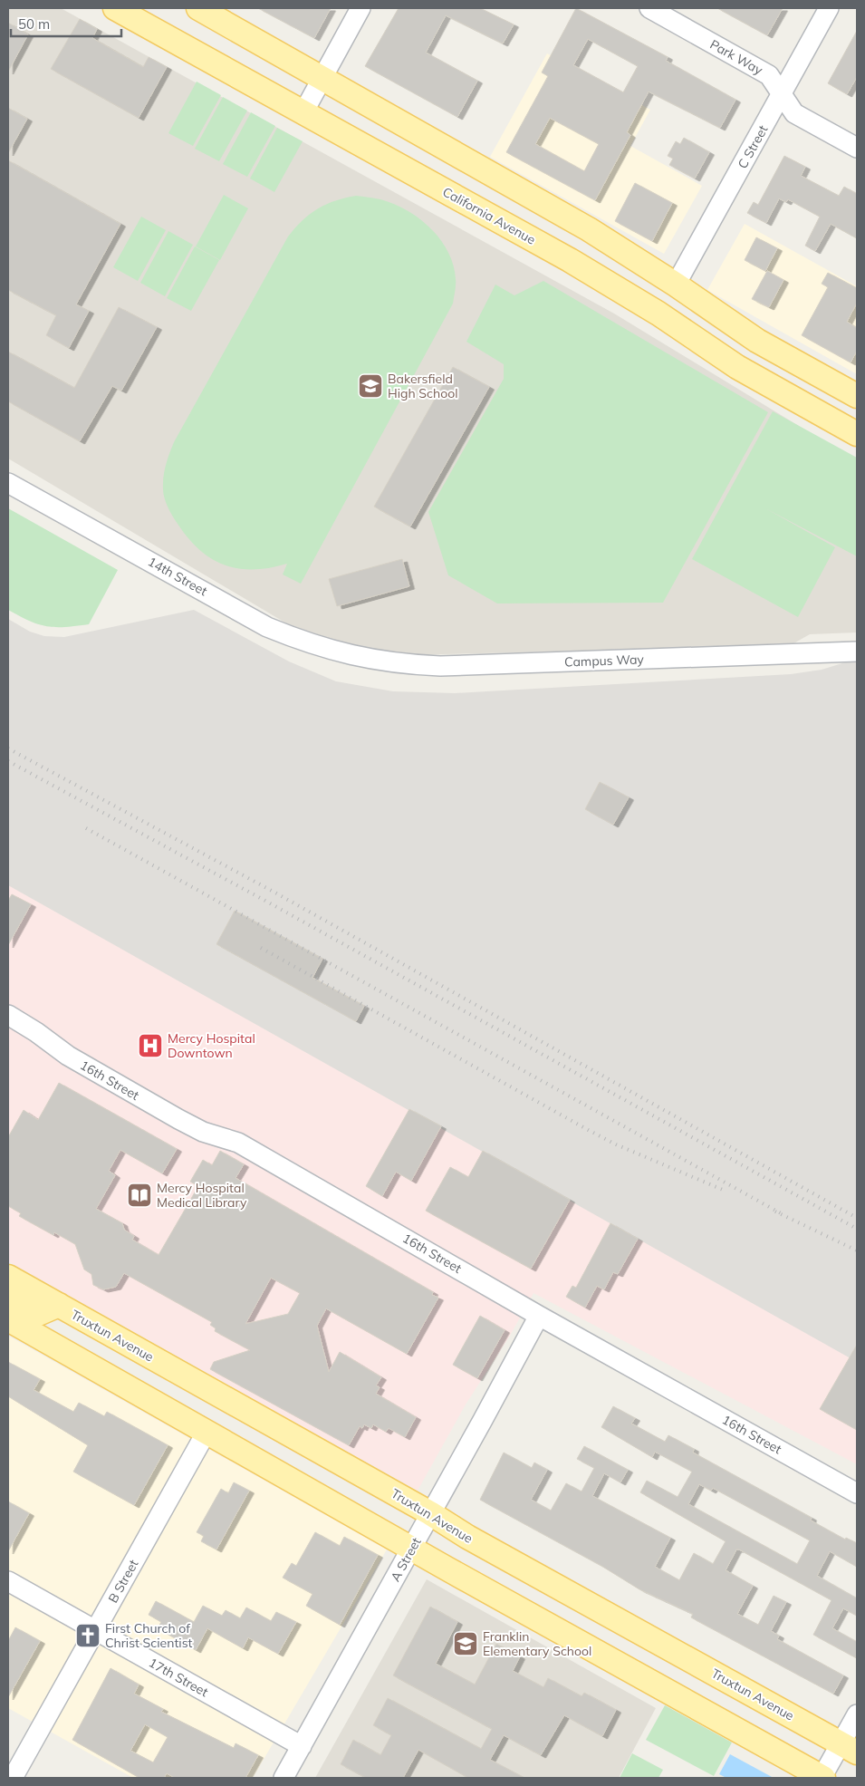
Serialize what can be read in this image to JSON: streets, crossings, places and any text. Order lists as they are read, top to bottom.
{
  "streets": {
    "main road": ["California Avenue", "Truxtun Avenue"],
    "street": [
      "Park Way",
      "C Street",
      "14th Street",
      "Campus Way",
      "16th Street",
      "A Street",
      "B Street",
      "17th Street"
    ]
  },
  "crossings": [
    ["Park Way", "C Street"],
    ["14th Street", "Campus Way"],
    ["16th Street", "A Street"],
    ["Truxtun Avenue", "A Street"],
    ["A Street", "17th Street"],
    ["B Street", "17th Street"]
  ],
  "places": {
    "school or university": ["Bakersfield High School", "Franklin Elementary School"],
    "hospital": ["Mercy Hospital Downtown"],
    "library": ["Mercy Hospital Medical Library"],
    "church": ["First Church of Christ Scientist"]
  },
  "scale_bar": "50 m"
}
